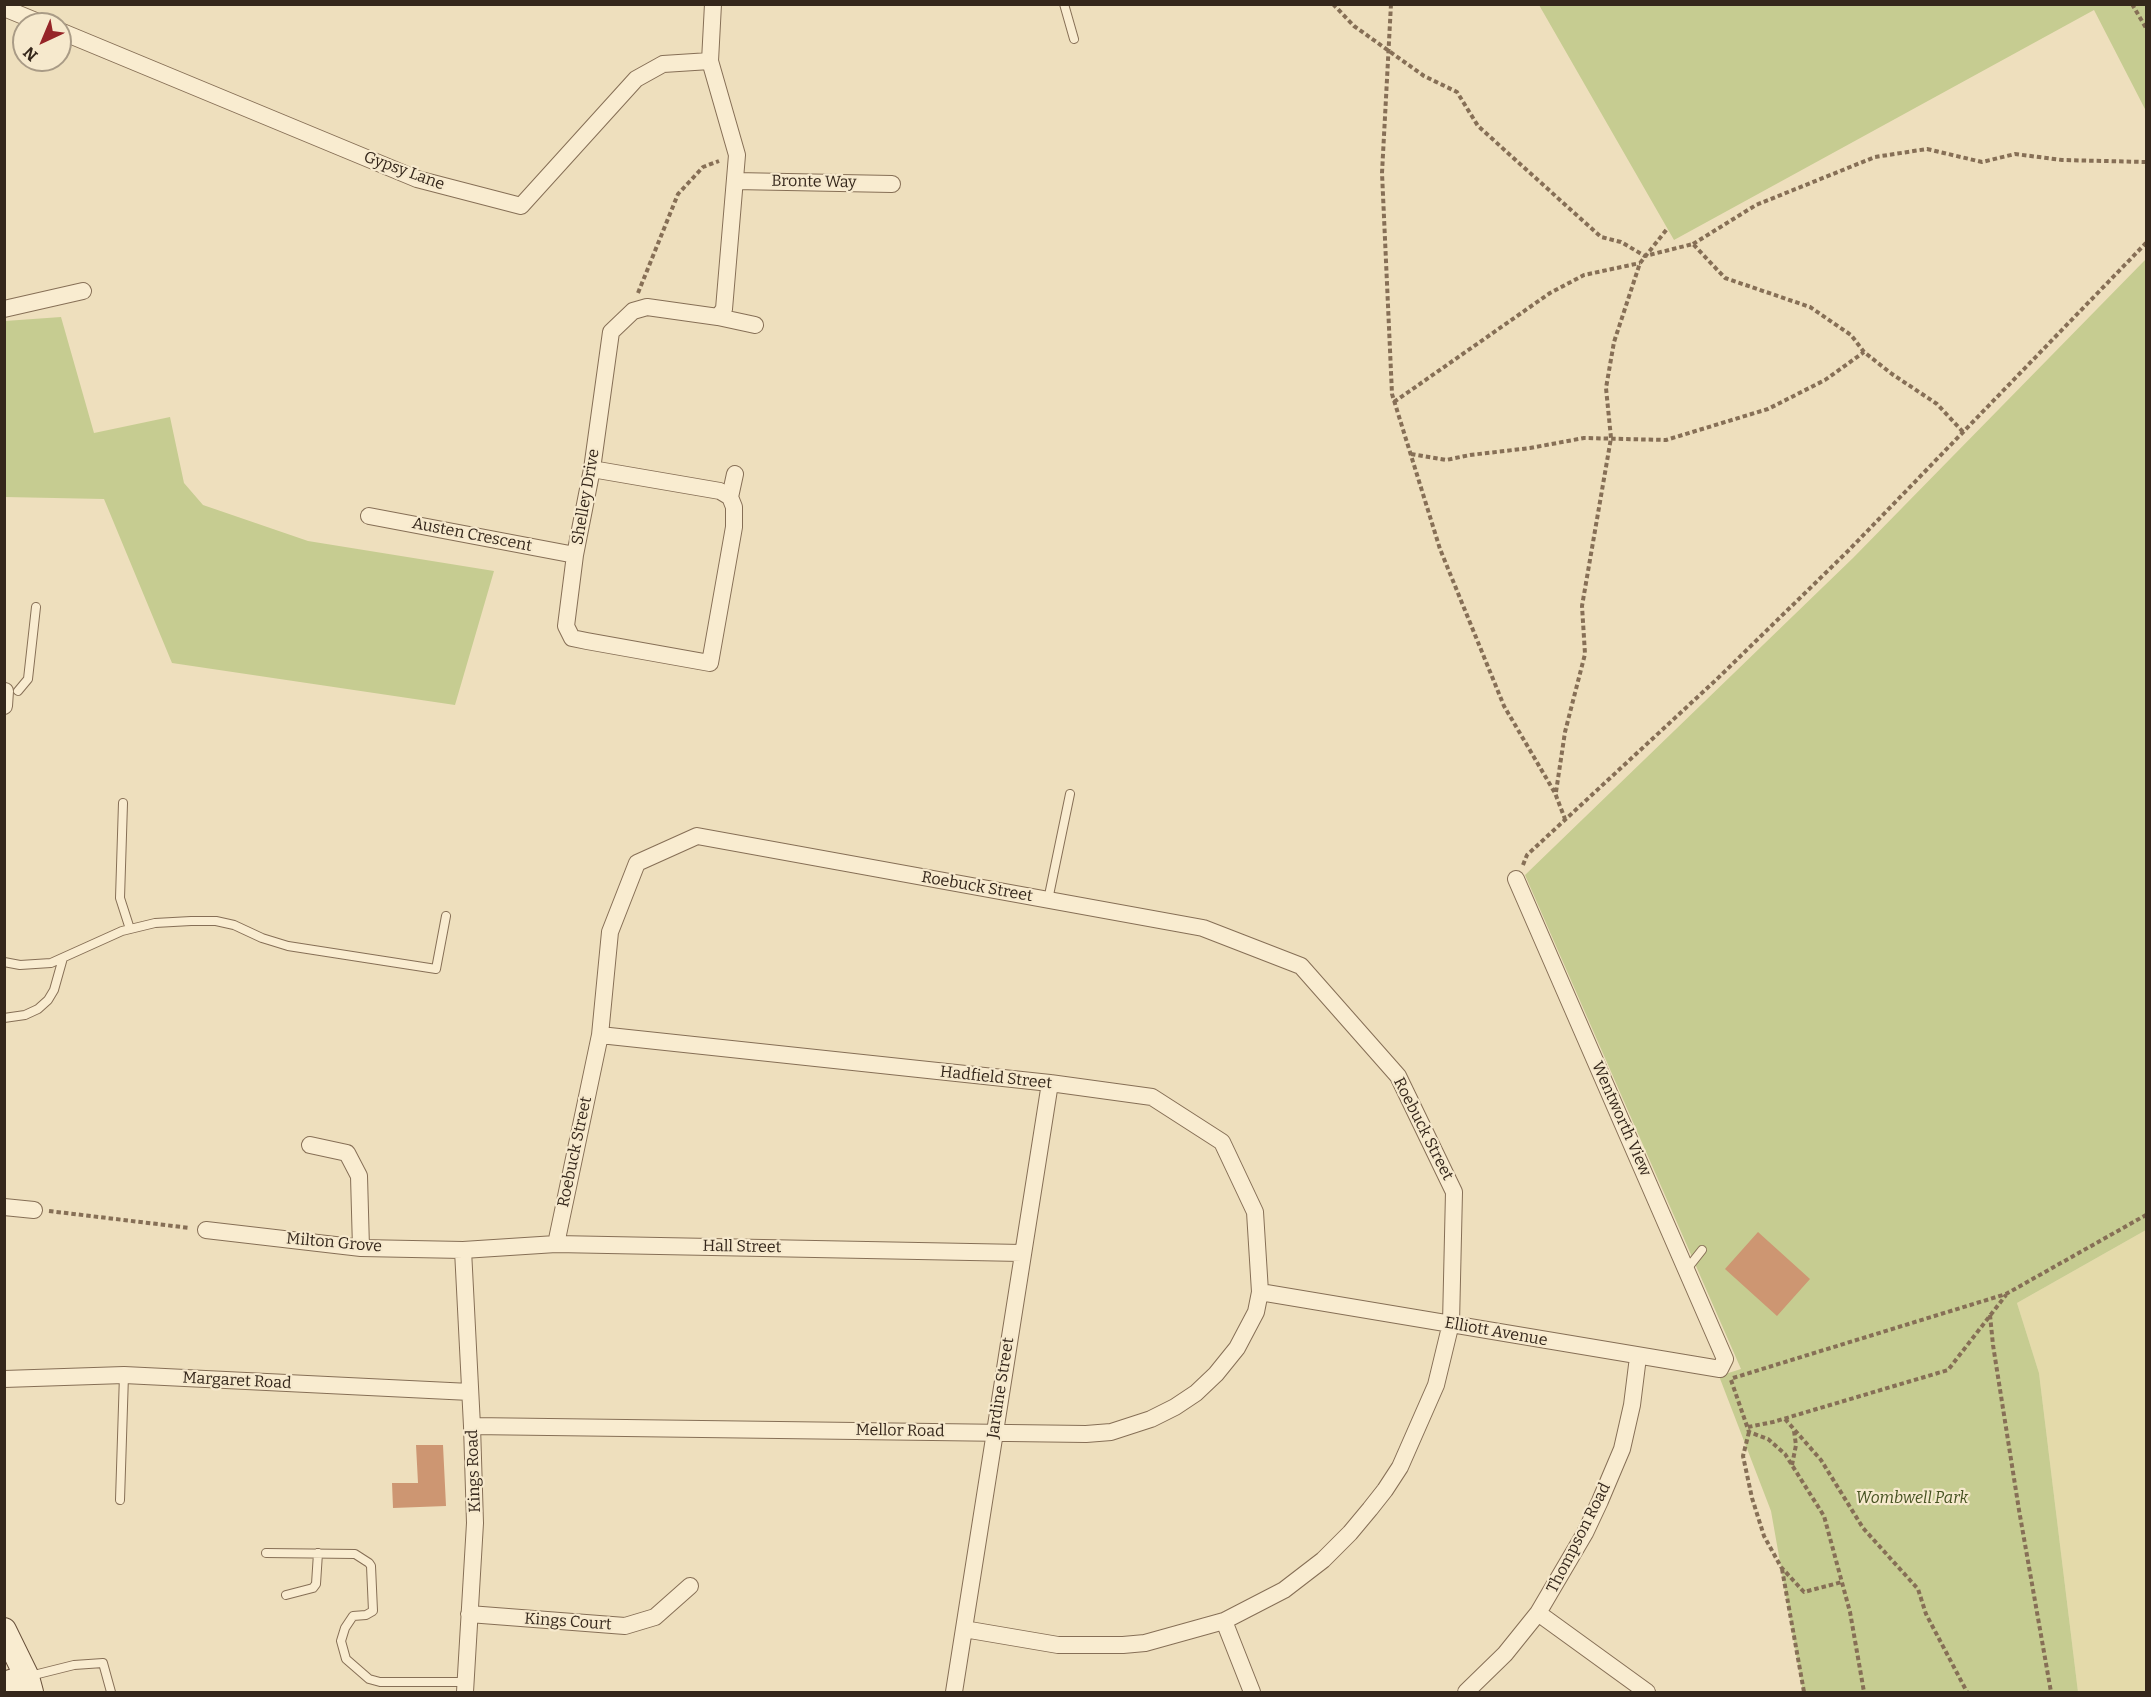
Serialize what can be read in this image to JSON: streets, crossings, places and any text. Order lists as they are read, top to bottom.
{
  "streets": {
    "street": [
      "Gypsy Lane",
      "Bronte Way",
      "Shelley Drive",
      "Austen Crescent",
      "Roebuck Street",
      "Hadfield Street",
      "Wentworth View",
      "Milton Grove",
      "Hall Street",
      "Elliott Avenue",
      "Margaret Road",
      "Jardine Street",
      "Mellor Road",
      "Kings Road",
      "Thompson Road",
      "Kings Court"
    ]
  },
  "crossings": [
    ["Shelley Drive", "Austen Crescent"],
    ["Roebuck Street", "Hadfield Street"],
    ["Roebuck Street", "Hall Street"],
    ["Roebuck Street", "Elliott Avenue"],
    ["Roebuck Street", "Jardine Street"],
    ["Hadfield Street", "Elliott Avenue"],
    ["Hadfield Street", "Jardine Street"],
    ["Hadfield Street", "Mellor Road"],
    ["Wentworth View", "Elliott Avenue"],
    ["Milton Grove", "Hall Street"],
    ["Milton Grove", "Kings Road"],
    ["Hall Street", "Jardine Street"],
    ["Hall Street", "Kings Road"],
    ["Elliott Avenue", "Mellor Road"],
    ["Elliott Avenue", "Thompson Road"],
    ["Margaret Road", "Kings Road"],
    ["Jardine Street", "Mellor Road"],
    ["Mellor Road", "Kings Road"],
    ["Kings Road", "Kings Court"]
  ],
  "parks": ["Wombwell Park"],
  "north": "bottom left"
}
